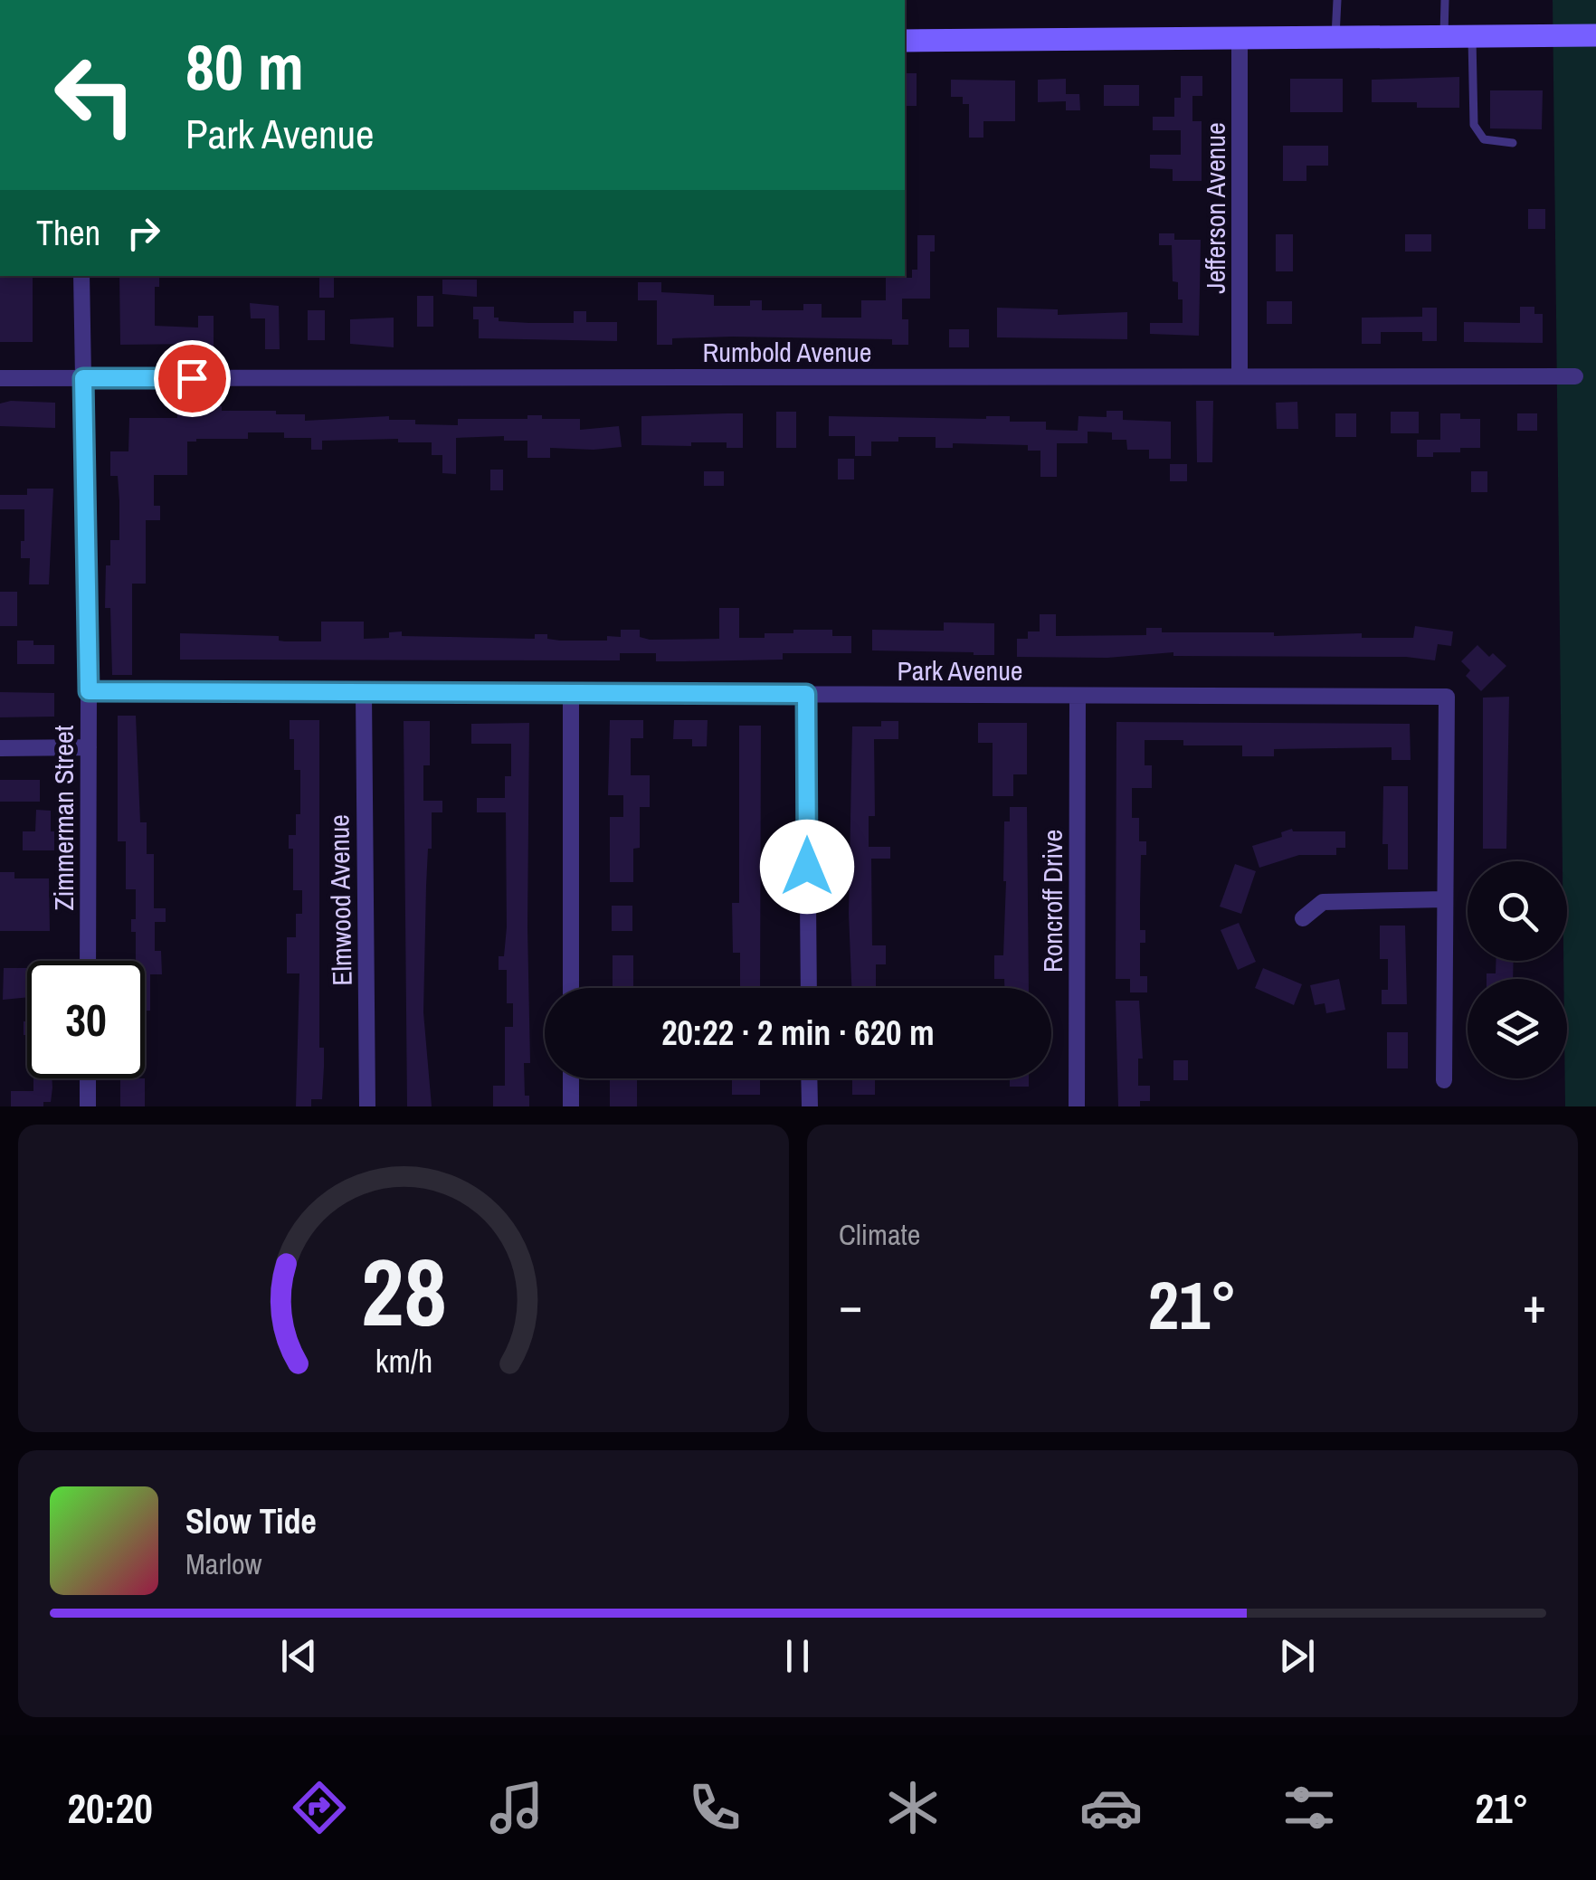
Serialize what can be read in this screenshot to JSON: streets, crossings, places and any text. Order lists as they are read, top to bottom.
{
  "streets": {
    "street": [
      "Jefferson Avenue",
      "Rumbold Avenue",
      "Park Avenue",
      "Zimmerman Street",
      "Elmwood Avenue",
      "Roncroff Drive"
    ]
  },
  "crossings": [
    ["Jefferson Avenue", "Rumbold Avenue"],
    ["Rumbold Avenue", "Zimmerman Street"],
    ["Park Avenue", "Zimmerman Street"],
    ["Park Avenue", "Elmwood Avenue"],
    ["Park Avenue", "Roncroff Drive"]
  ],
  "page": {
    "turn": ["80 m", "Park Avenue"],
    "then": "Then",
    "limit": "30",
    "trip": "20:22 · 2 min · 620 m",
    "tile": "Climate",
    "heat": ["−", "21°", "+"],
    "song": ["Slow Tide", "Marlow"],
    "tabs": ["20:20", "21°"],
    "gauge": ["28", "km/h"]
  }
}
